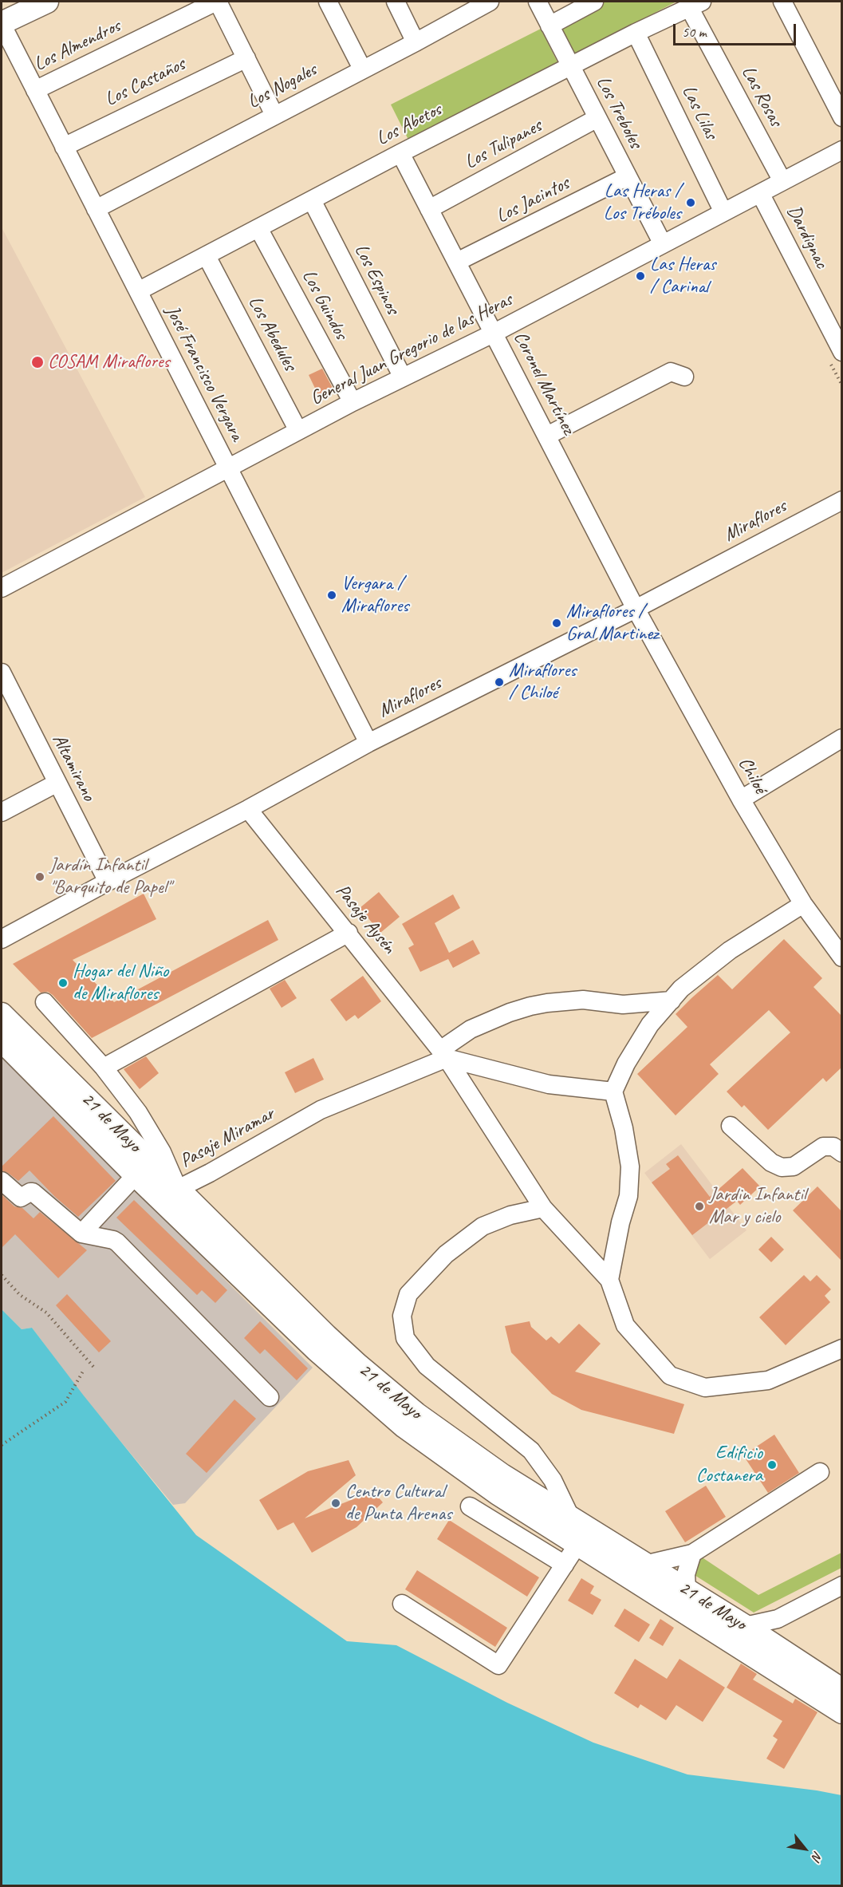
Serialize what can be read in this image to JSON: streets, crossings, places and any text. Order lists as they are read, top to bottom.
{
  "streets": {
    "main road": ["21 de Mayo"],
    "street": [
      "Los Almendros",
      "Los Castaños",
      "Los Nogales",
      "Las Rosas",
      "Los Treboles",
      "Las Lilas",
      "Los Abetos",
      "Los Tulipanes",
      "Los Jacintos",
      "Dardignac",
      "Los Espinos",
      "Los Guindos",
      "Los Abedules",
      "General Juan Gregorio de las Heras",
      "José Francisco Vergara",
      "Coronel Martínez",
      "Miraflores",
      "Altamirano",
      "Chiloé",
      "Pasaje Aysén",
      "Pasaje Miramar"
    ]
  },
  "crossings": [
    ["Los Almendros", "José Francisco Vergara"],
    ["Los Castaños", "José Francisco Vergara"],
    ["Los Nogales", "José Francisco Vergara"],
    ["Las Rosas", "Los Abetos"],
    ["Las Rosas", "General Juan Gregorio de las Heras"],
    ["Los Treboles", "Los Abetos"],
    ["Los Treboles", "Los Tulipanes"],
    ["Los Treboles", "Los Jacintos"],
    ["Los Treboles", "General Juan Gregorio de las Heras"],
    ["Las Lilas", "Los Abetos"],
    ["Las Lilas", "General Juan Gregorio de las Heras"],
    ["Los Abetos", "Los Espinos"],
    ["Los Abetos", "Los Guindos"],
    ["Los Abetos", "Los Abedules"],
    ["Los Abetos", "José Francisco Vergara"],
    ["Los Abetos", "Coronel Martínez"],
    ["Los Tulipanes", "Coronel Martínez"],
    ["Los Jacintos", "Coronel Martínez"],
    ["Dardignac", "General Juan Gregorio de las Heras"],
    ["Los Espinos", "General Juan Gregorio de las Heras"],
    ["Los Guindos", "General Juan Gregorio de las Heras"],
    ["Los Abedules", "General Juan Gregorio de las Heras"],
    ["General Juan Gregorio de las Heras", "José Francisco Vergara"],
    ["General Juan Gregorio de las Heras", "Coronel Martínez"],
    ["José Francisco Vergara", "Miraflores"],
    ["Coronel Martínez", "Miraflores"],
    ["Coronel Martínez", "Chiloé"],
    ["Miraflores", "Altamirano"],
    ["Miraflores", "Chiloé"],
    ["Miraflores", "Pasaje Aysén"],
    ["Pasaje Aysén", "Pasaje Miramar"],
    ["21 de Mayo", "Pasaje Miramar"]
  ],
  "places": [
    "Las Heras / Los Tréboles",
    "Las Heras / Carinal",
    "COSAM Miraflores",
    "Vergara / Miraflores",
    "Miraflores / Gral Martinez",
    "Miraflores / Chiloé",
    "Jardín Infantil \"Barquito de Papel\"",
    "Hogar del Niño de Miraflores",
    "Jardin Infantil Mar y cielo",
    "Edificio Costanera",
    "Centro Cultural de Punta Arenas"
  ],
  "scale_bar": "50 m",
  "north": "bottom right"
}
